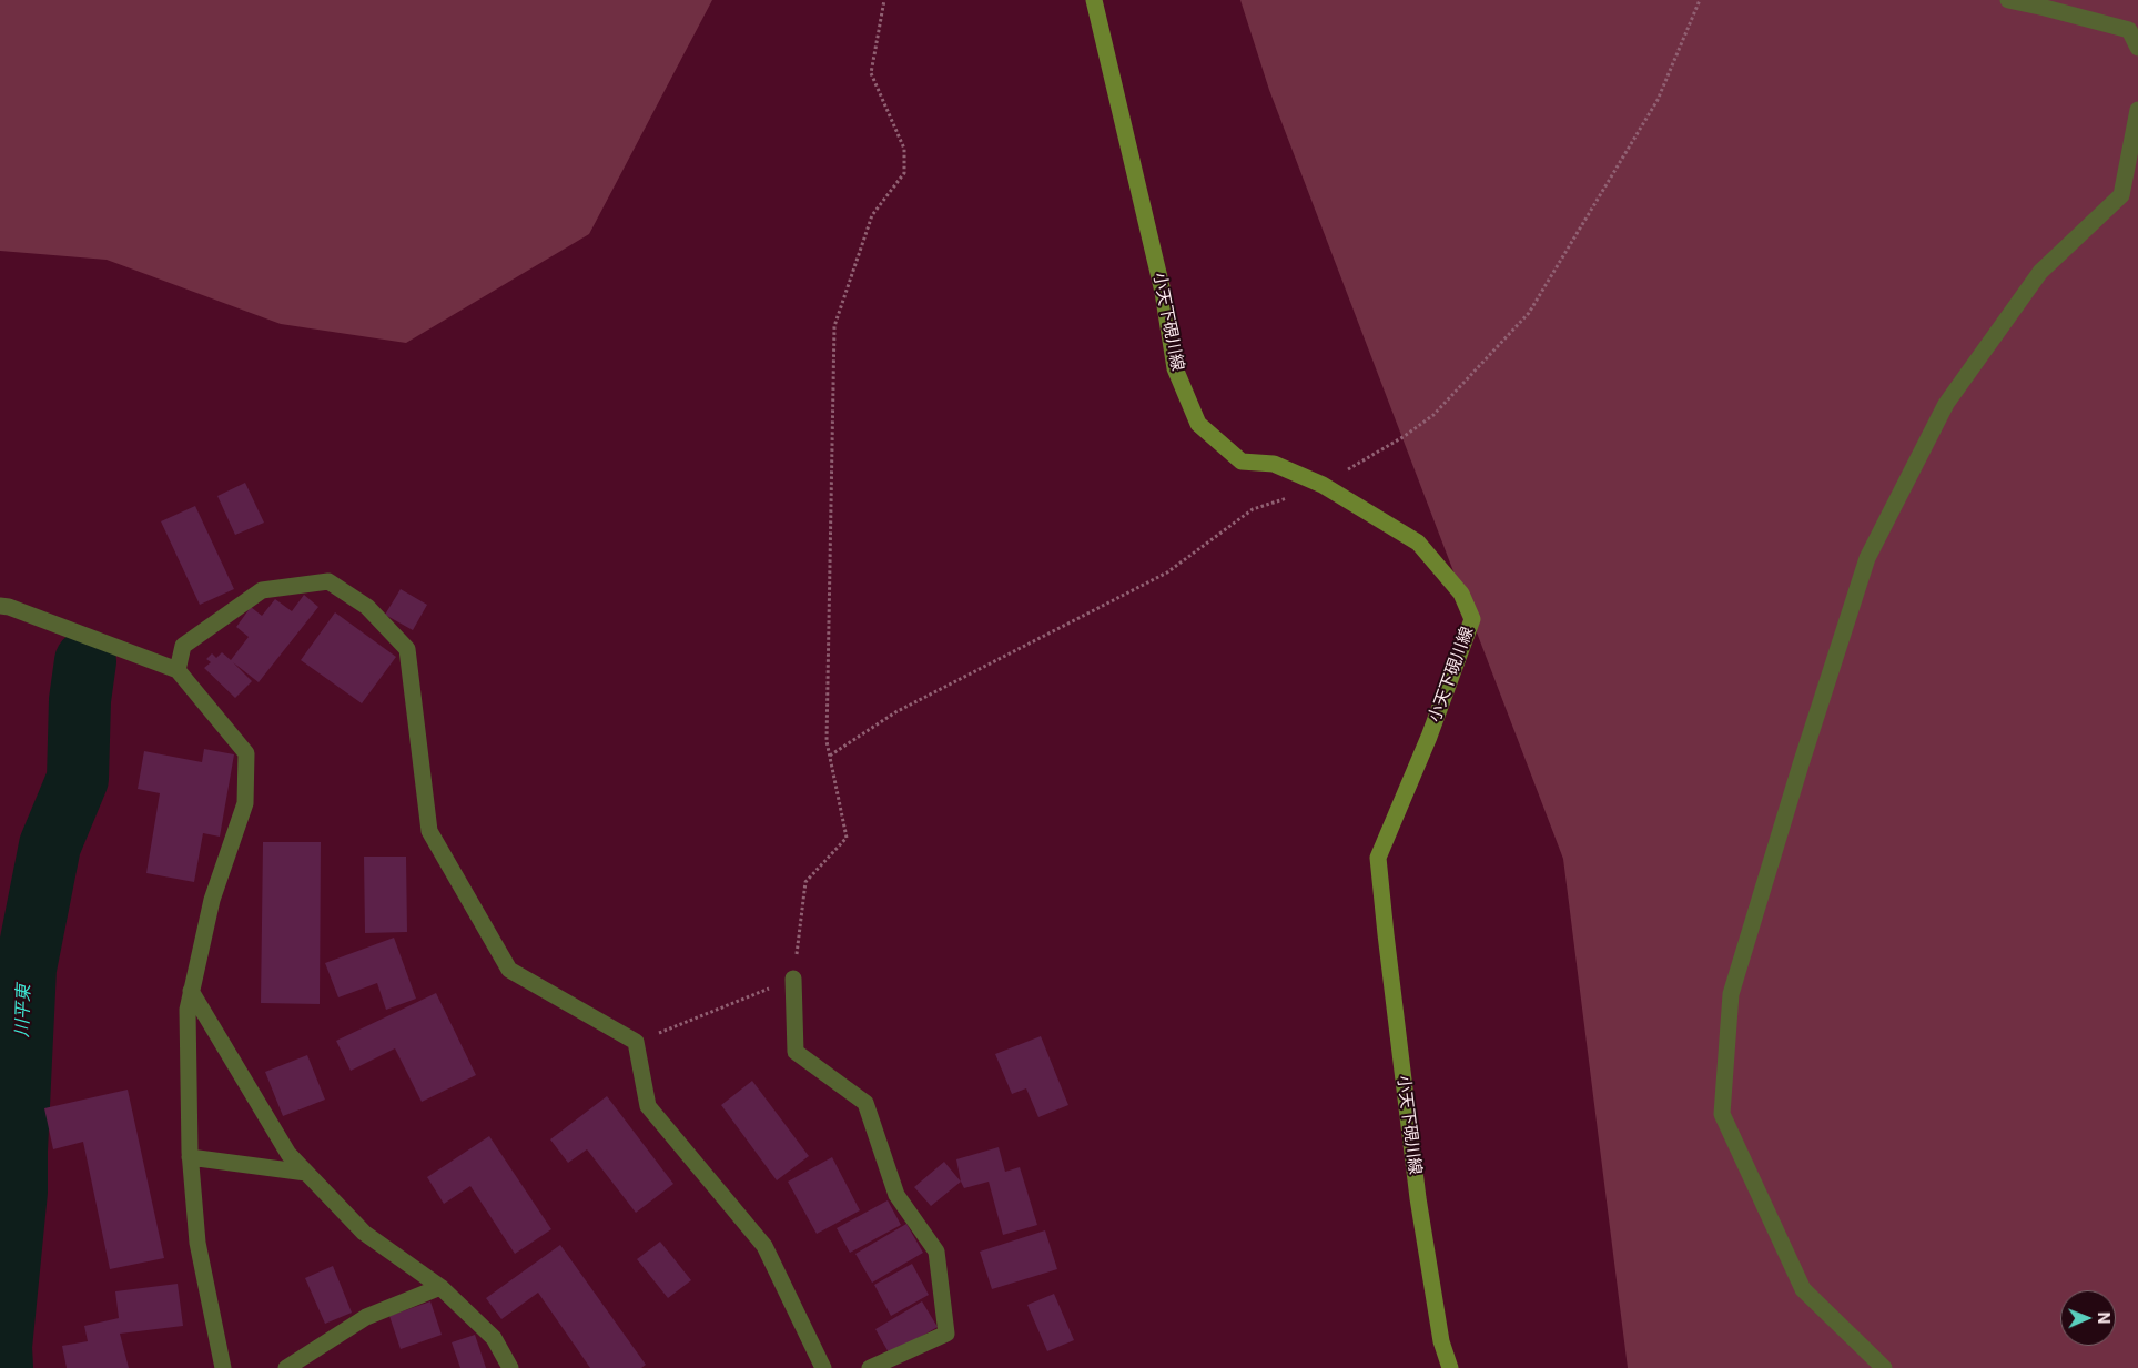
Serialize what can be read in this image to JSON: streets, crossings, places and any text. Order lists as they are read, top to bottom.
{
  "streets": {
    "main road": ["小天下硯川線"]
  },
  "water": ["川平東"],
  "north": "right"
}
